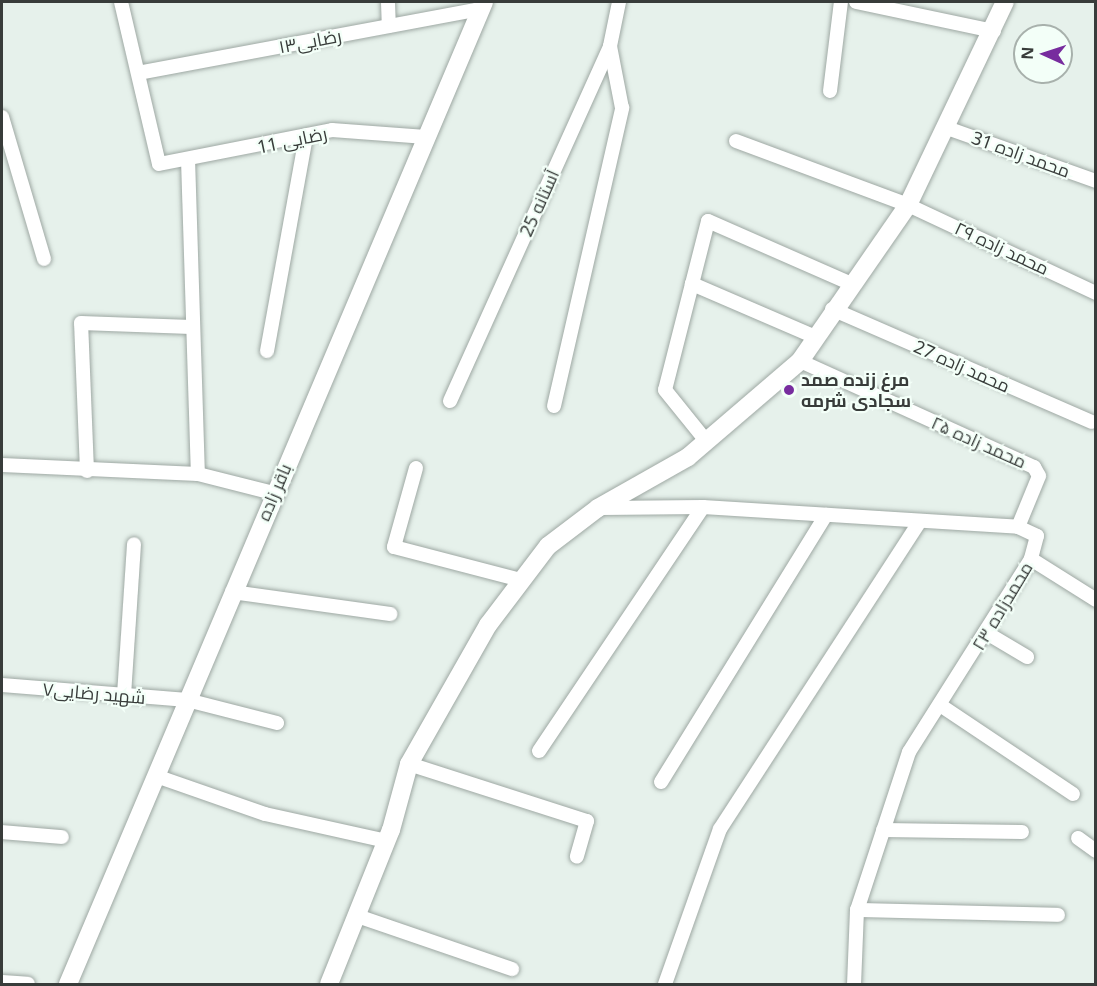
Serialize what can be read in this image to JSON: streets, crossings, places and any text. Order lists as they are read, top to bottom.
{
  "streets": {
    "street": [
      "رضایی۱۳",
      "رضایی 11",
      "محمد زاده 31",
      "آستانه 25",
      "محمد زاده ۲۹",
      "محمد زاده 27",
      "محمد زاده ۲۵",
      "باقر زاده",
      "محمدزاده ۲۳",
      "شهید رضایی۷"
    ]
  },
  "crossings": [
    ["رضایی۱۳", "رضایی 11"],
    ["رضایی۱۳", "باقر زاده"],
    ["رضایی 11", "باقر زاده"],
    ["محمد زاده ۲۵", "محمدزاده ۲۳"],
    ["باقر زاده", "شهید رضایی۷"]
  ],
  "places": ["مرغ زنده صمد سجادی شرمه"],
  "north": "left"
}
